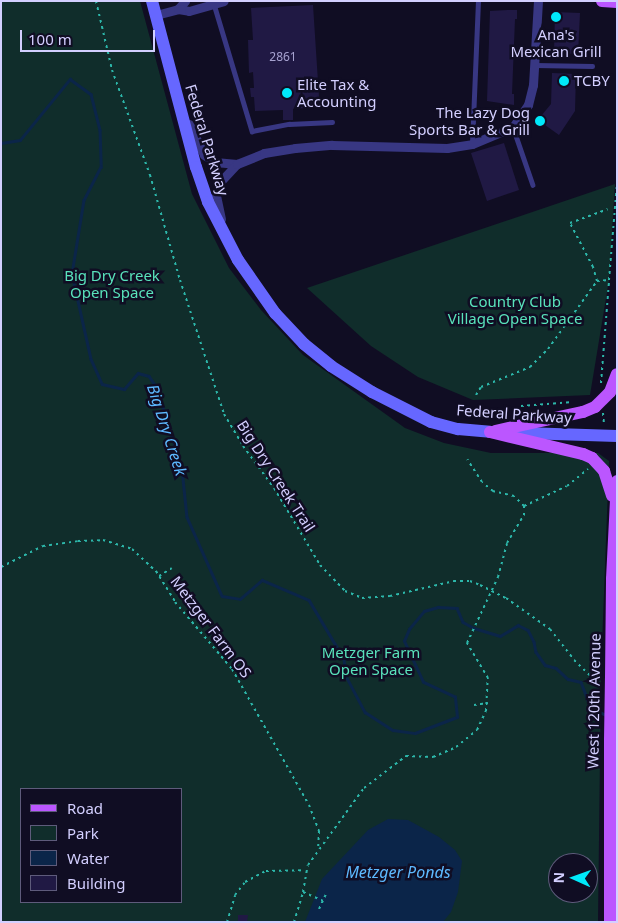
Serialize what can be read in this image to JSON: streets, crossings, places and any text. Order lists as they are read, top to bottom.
{
  "streets": {
    "main road": ["Federal Parkway", "West 120th Avenue"],
    "path": ["Big Dry Creek Trail", "Metzger Farm OS"]
  },
  "crossings": [
    ["Big Dry Creek Trail", "West 120th Avenue"]
  ],
  "water": ["Big Dry Creek", "Metzger Ponds"],
  "parks": ["Big Dry Creek Open Space", "Country Club Village Open Space", "Metzger Farm Open Space"],
  "places": [
    "Ana's Mexican Grill",
    "TCBY",
    "Elite Tax & Accounting",
    "The Lazy Dog Sports Bar & Grill"
  ],
  "house_numbers": ["2861"],
  "legend": [
    "Road",
    "Park",
    "Water",
    "Building"
  ],
  "scale_bar": "100 m",
  "north": "left"
}
